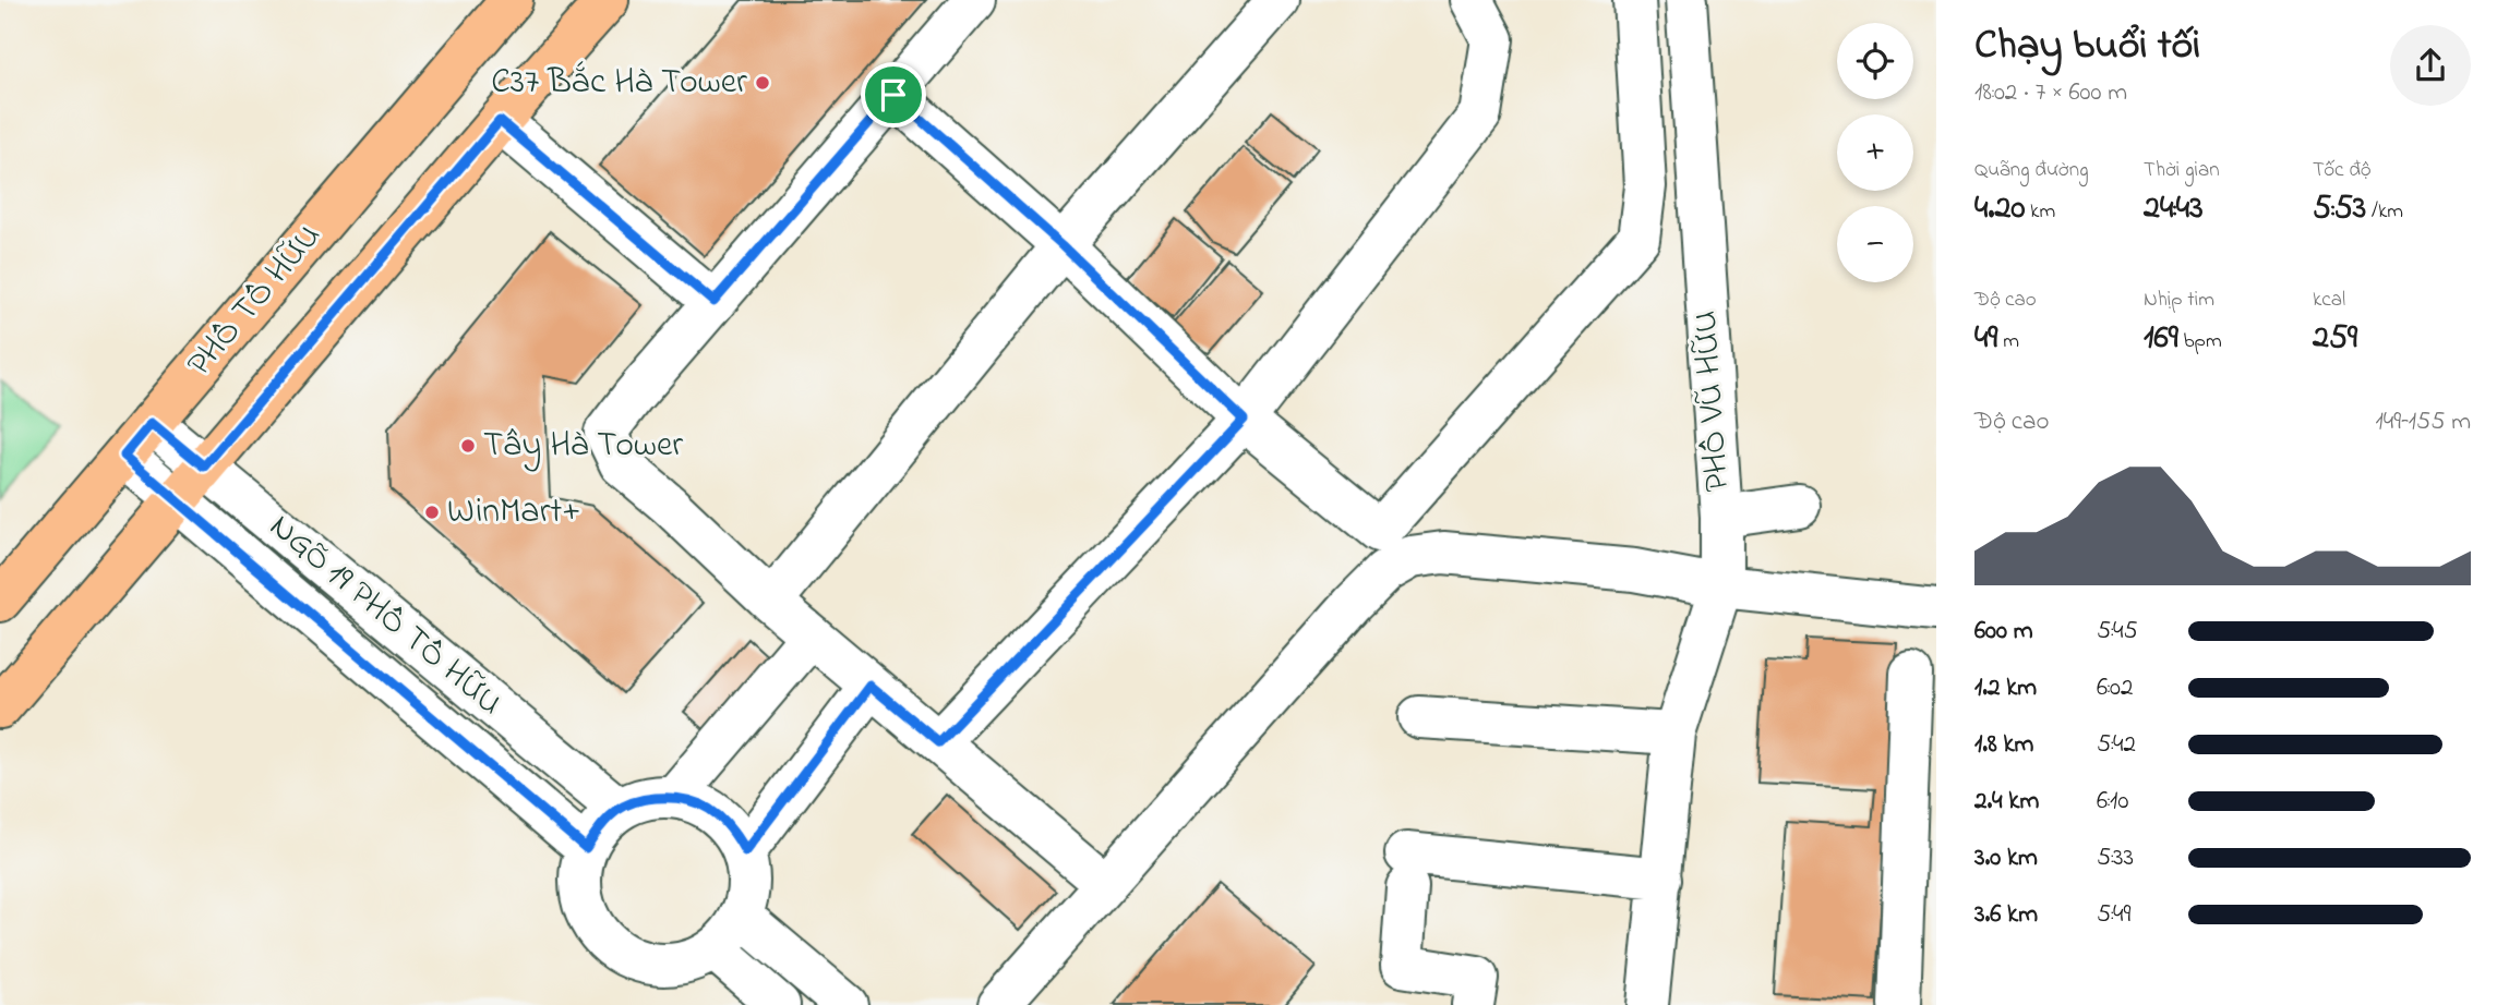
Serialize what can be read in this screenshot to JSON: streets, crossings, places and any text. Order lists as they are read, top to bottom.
{
  "streets": {
    "main road": ["PHỐ TỐ HỮU"],
    "street": ["PHỐ VŨ HỮU", "NGÕ 19 PHỐ TỐ HỮU"]
  },
  "crossings": [
    ["PHỐ TỐ HỮU", "NGÕ 19 PHỐ TỐ HỮU"]
  ],
  "places": ["C37 Bắc Hà Tower", "Tây Hà Tower", "WinMart+"],
  "page": {
    "heading": ["Chạy buổi tối", "18:02 · 7 × 600 m"],
    "map_buttons": ["+", "−"],
    "stats": [
      ["Quãng đường", "4.20 km"],
      ["Thời gian", "24:43"],
      ["Tốc độ", "5:53 /km"],
      ["Độ cao", "49 m"],
      ["Nhịp tim", "169 bpm"],
      ["kcal", "259"]
    ],
    "chart": ["Độ cao", "149–155 m"],
    "list": [
      {
        "name": "600 m",
        "note": "5:45"
      },
      {
        "name": "1.2 km",
        "note": "6:02"
      },
      {
        "name": "1.8 km",
        "note": "5:42"
      },
      {
        "name": "2.4 km",
        "note": "6:10"
      },
      {
        "name": "3.0 km",
        "note": "5:33"
      },
      {
        "name": "3.6 km",
        "note": "5:49"
      }
    ]
  }
}
